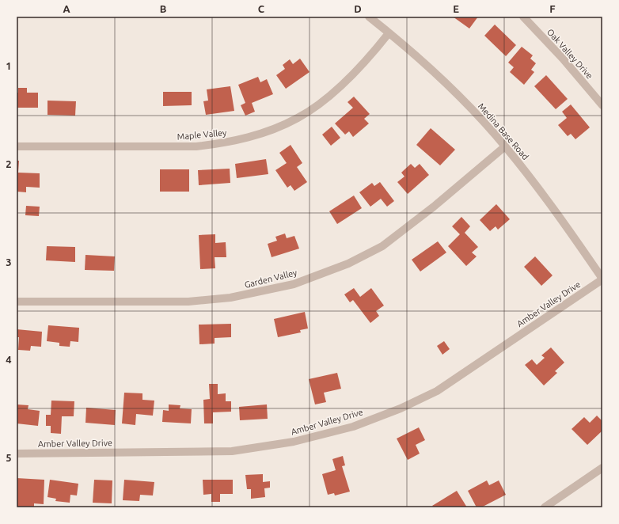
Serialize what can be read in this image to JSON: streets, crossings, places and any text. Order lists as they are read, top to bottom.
{
  "streets": {
    "street": [
      "Oak Valley Drive",
      "Medina Base Road",
      "Maple Valley",
      "Garden Valley",
      "Amber Valley Drive"
    ]
  },
  "crossings": [
    ["Medina Base Road", "Maple Valley"],
    ["Medina Base Road", "Garden Valley"],
    ["Medina Base Road", "Amber Valley Drive"]
  ],
  "grid": {
    "columns": [
      "A",
      "B",
      "C",
      "D",
      "E",
      "F"
    ],
    "rows": [
      "1",
      "2",
      "3",
      "4",
      "5"
    ]
  }
}
